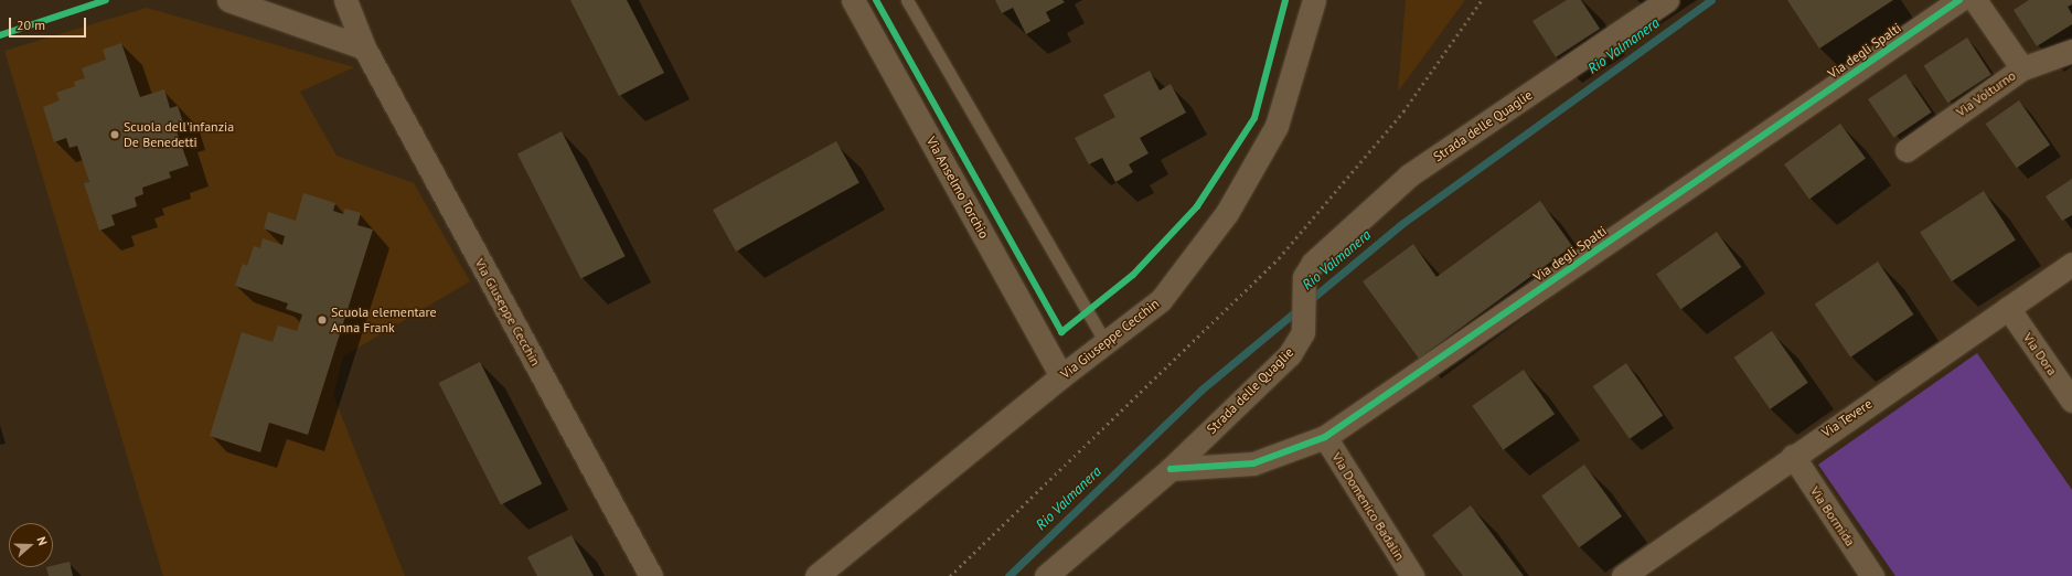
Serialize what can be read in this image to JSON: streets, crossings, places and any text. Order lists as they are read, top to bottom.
{
  "streets": {
    "street": [
      "Via degli Spalti",
      "Via Volturno",
      "Strada delle Quaglie",
      "Via Anselmo Torchio",
      "Via Giuseppe Cecchin",
      "Via Dora",
      "Via Tevere",
      "Via Domenico Badalin",
      "Via Bormida"
    ]
  },
  "crossings": [
    ["Via degli Spalti", "Strada delle Quaglie"],
    ["Via degli Spalti", "Via Domenico Badalin"],
    ["Via Anselmo Torchio", "Via Giuseppe Cecchin"],
    ["Via Dora", "Via Tevere"],
    ["Via Tevere", "Via Bormida"]
  ],
  "water": ["Rio Valmanera"],
  "places": ["Scuola dell'infanzia De Benedetti", "Scuola elementare Anna Frank"],
  "scale_bar": "20 m",
  "north": "right"
}
